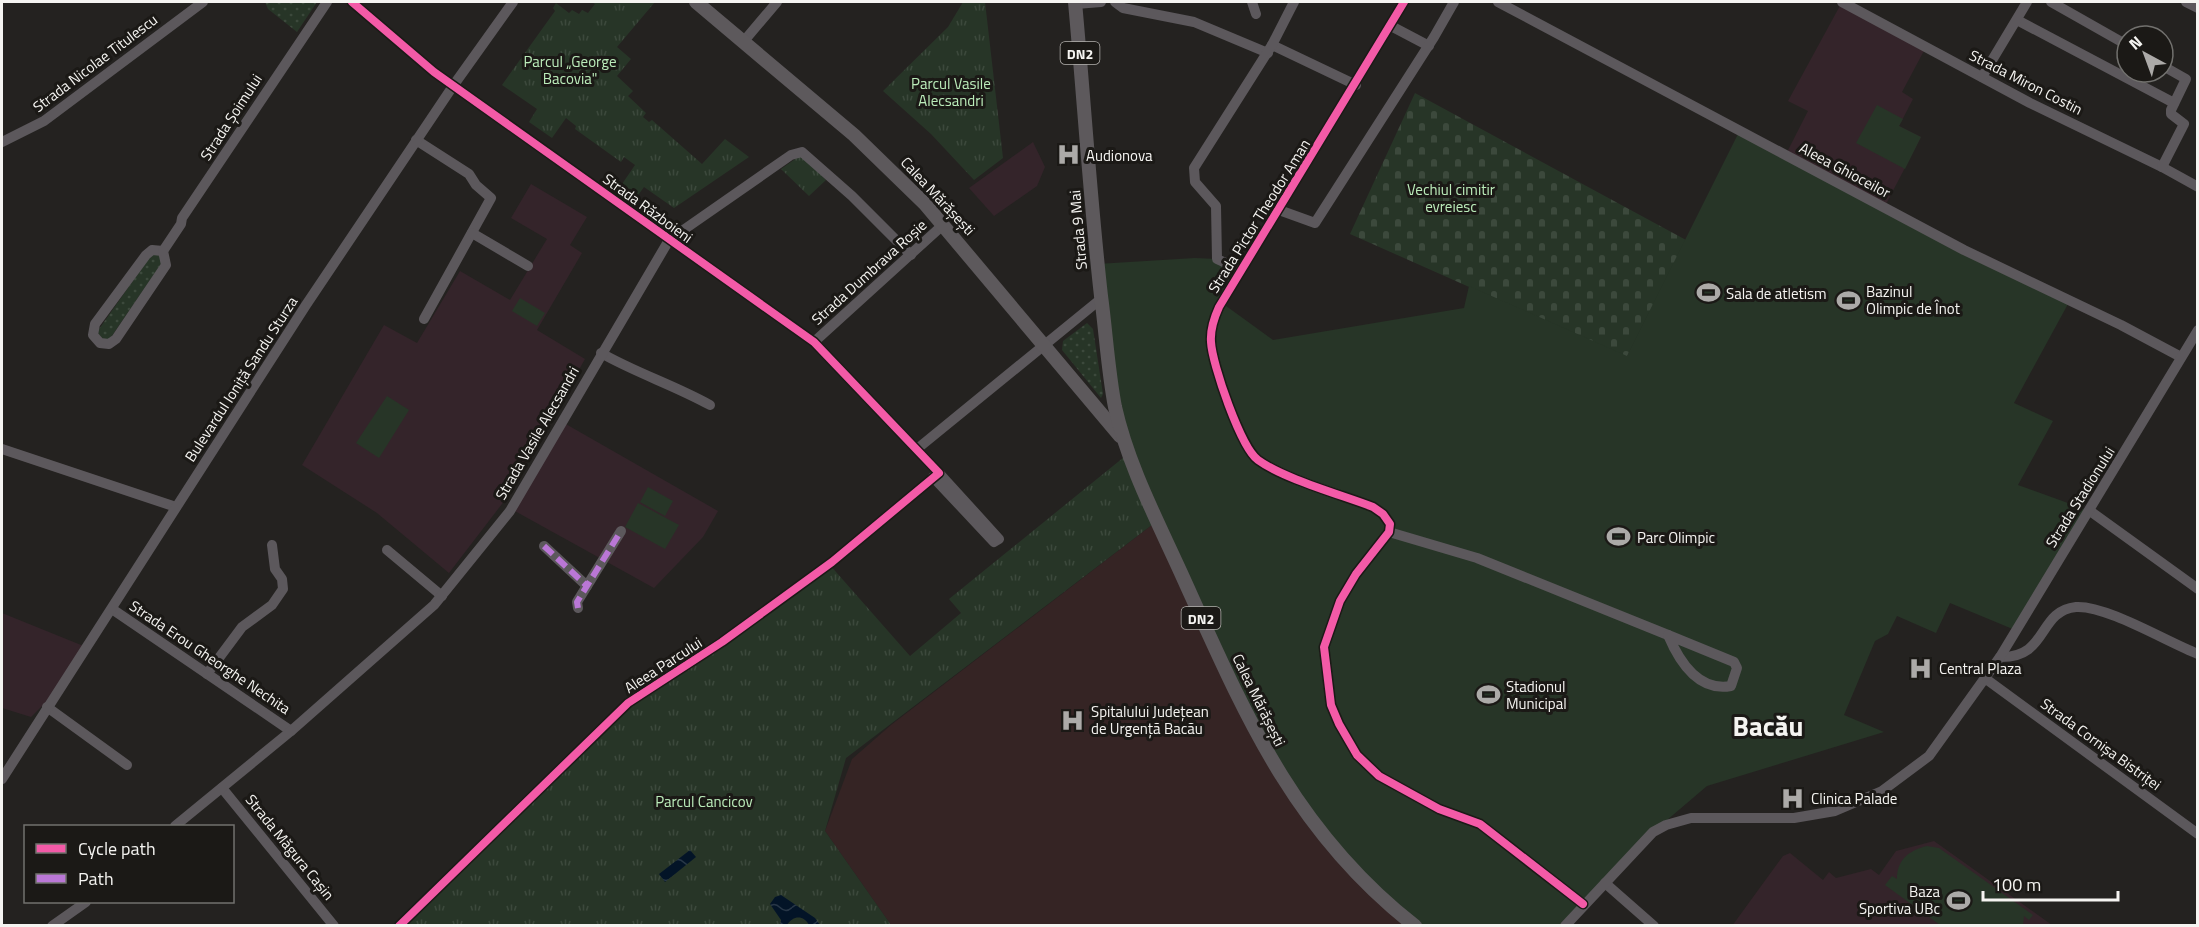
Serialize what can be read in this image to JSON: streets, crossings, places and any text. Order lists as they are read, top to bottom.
{
  "streets": {
    "main road": ["DN2", "Calea Mărășești", "Strada 9 Mai"],
    "street": [
      "Strada Nicolae Titulescu",
      "Strada Miron Costin",
      "Strada Șoimului",
      "Aleea Ghioceilor",
      "Strada Războieni",
      "Strada Pictor Theodor Aman",
      "Strada Dumbrava Roșie",
      "Bulevardul Ioniță Sandu Sturza",
      "Strada Vasile Alecsandri",
      "Strada Stadionului",
      "Strada Erou Gheorghe Nechita",
      "Aleea Parcului",
      "Strada Cornișa Bistriței",
      "Strada Măgura Cașin"
    ]
  },
  "crossings": [
    ["Aleea Ghioceilor", "Strada Stadionului"],
    ["Calea Mărășești", "Strada 9 Mai"],
    ["Calea Mărășești", "Strada Dumbrava Roșie"],
    ["Strada Războieni", "Strada Dumbrava Roșie"],
    ["Strada Războieni", "Bulevardul Ioniță Sandu Sturza"],
    ["Strada Războieni", "Strada Vasile Alecsandri"],
    ["Strada Dumbrava Roșie", "Strada Vasile Alecsandri"],
    ["Bulevardul Ioniță Sandu Sturza", "Strada Erou Gheorghe Nechita"],
    ["Strada Vasile Alecsandri", "Strada Erou Gheorghe Nechita"],
    ["Strada Vasile Alecsandri", "Strada Măgura Cașin"],
    ["Strada Stadionului", "Strada Cornișa Bistriței"]
  ],
  "districts": ["Bacău"],
  "parks": [
    "Parcul „George Bacovia\"",
    "Parcul Vasile Alecsandri",
    "Vechiul cimitir evreiesc",
    "Parcul Cancicov"
  ],
  "places": {
    "hospital": [
      "Audionova",
      "Central Plaza",
      "Spitalului Județean de Urgență Bacău",
      "Clinica Palade"
    ],
    "sports": [
      "Sala de atletism",
      "Bazinul Olimpic de Înot",
      "Parc Olimpic",
      "Stadionul Municipal",
      "Baza Sportiva UBc"
    ]
  },
  "legend": ["Cycle path", "Path"],
  "scale_bar": "100 m",
  "north": "top left"
}
